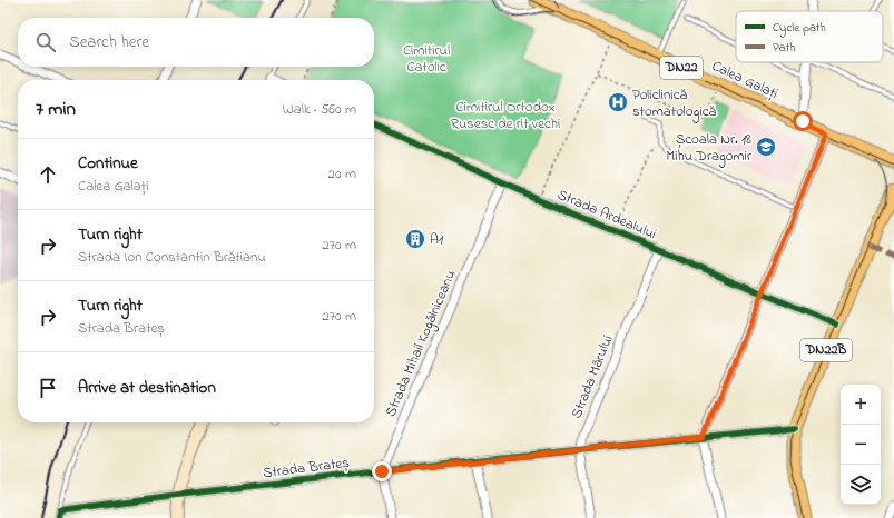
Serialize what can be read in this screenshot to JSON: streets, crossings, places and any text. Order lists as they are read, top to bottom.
{
  "streets": {
    "main road": ["DN22", "Calea Galați", "DN22B"],
    "street": [
      "Strada Ardealului",
      "Strada Mihail Kogălniceanu",
      "Strada Mărului",
      "Strada Brateș"
    ]
  },
  "crossings": [
    ["Strada Ardealului", "Strada Mihail Kogălniceanu"],
    ["Strada Ardealului", "DN22B"],
    ["Strada Ardealului", "Strada Mărului"],
    ["Strada Mihail Kogălniceanu", "Strada Brateș"],
    ["DN22B", "Strada Brateș"],
    ["Strada Mărului", "Strada Brateș"]
  ],
  "parks": ["Cimitirul Catolic", "Cimitirul Ortodox Rusesc de rit vechi"],
  "places": {
    "hospital": ["Policlinică stomatologică"],
    "school or university": ["Școala Nr. 18 Mihu Dragomir"],
    "building": ["A1"]
  },
  "legend": ["Cycle path", "Path"],
  "page": {
    "search": "Search here",
    "heading": ["7 min", "Walk · 560 m"],
    "list": [
      ["Continue", "Calea Galați", "20 m"],
      ["Turn right", "Strada Ion Constantin Brătianu", "270 m"],
      ["Turn right", "Strada Brateș", "270 m"],
      "Arrive at destination"
    ],
    "map_buttons": ["+", "−"]
  }
}
